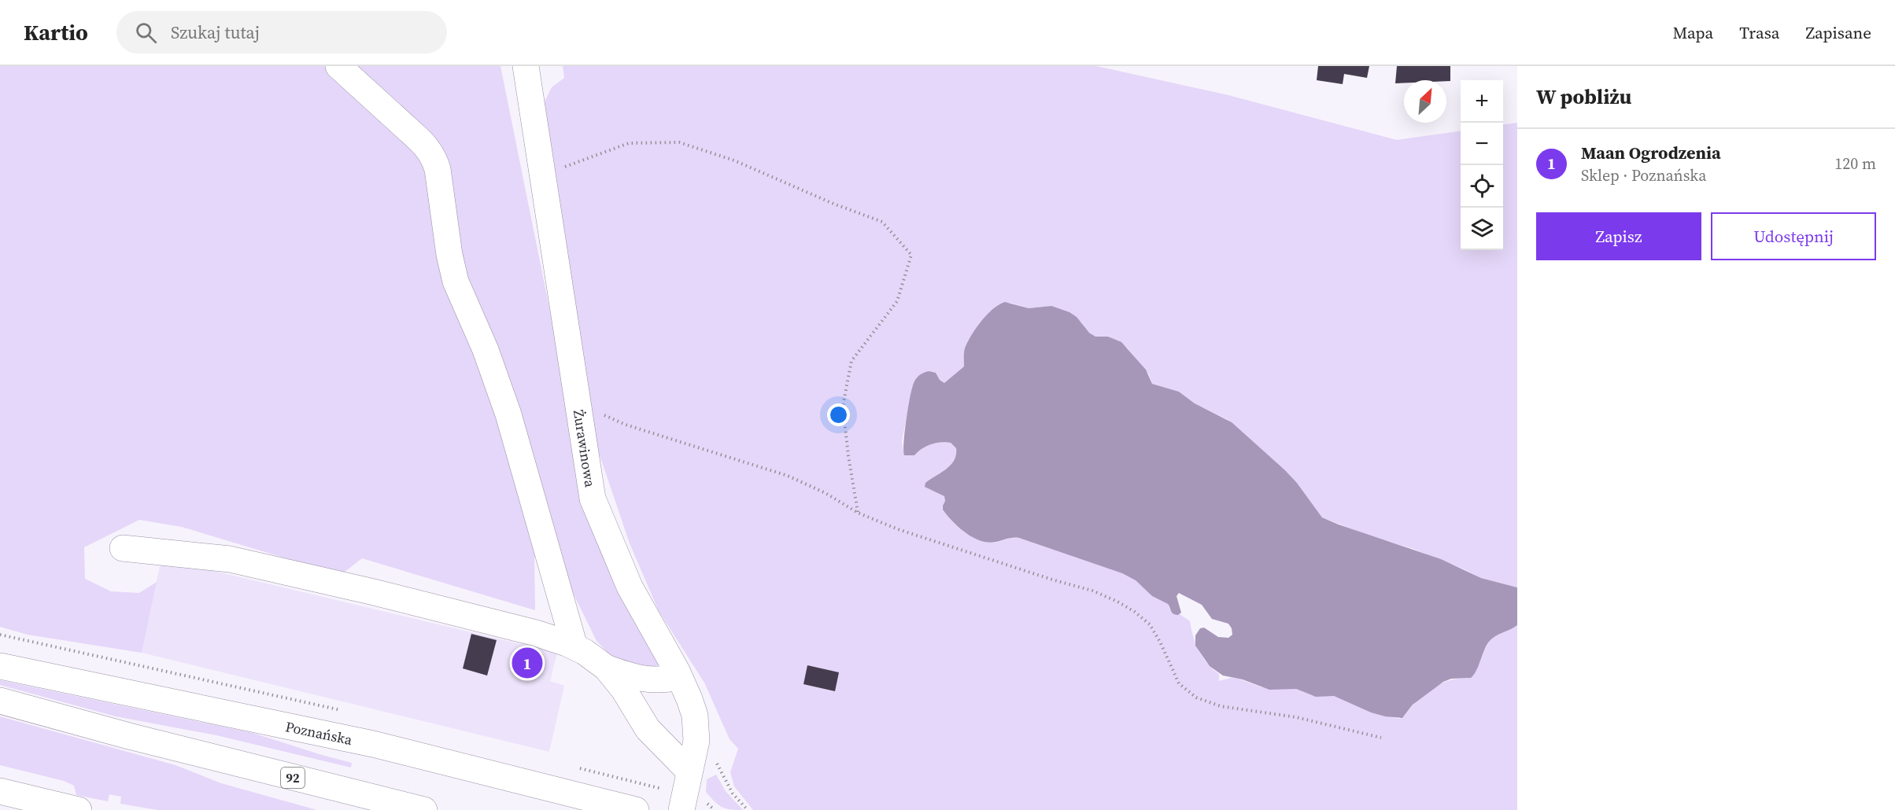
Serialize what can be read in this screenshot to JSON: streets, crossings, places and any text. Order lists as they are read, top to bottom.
{
  "streets": {
    "main road": ["Żurawinowa", "Poznańska", "92"]
  },
  "north": "top right",
  "page": {
    "header": "Kartio",
    "search": "Szukaj tutaj",
    "nav": ["Mapa", "Trasa", "Zapisane"],
    "heading": "W pobliżu",
    "map_buttons": ["+", "−"],
    "list": [
      {
        "mark": "1",
        "name": "Maan Ogrodzenia",
        "note": "Sklep · Poznańska",
        "value": "120 m"
      }
    ],
    "buttons": ["Zapisz", "Udostępnij"],
    "pins": "1"
  }
}
